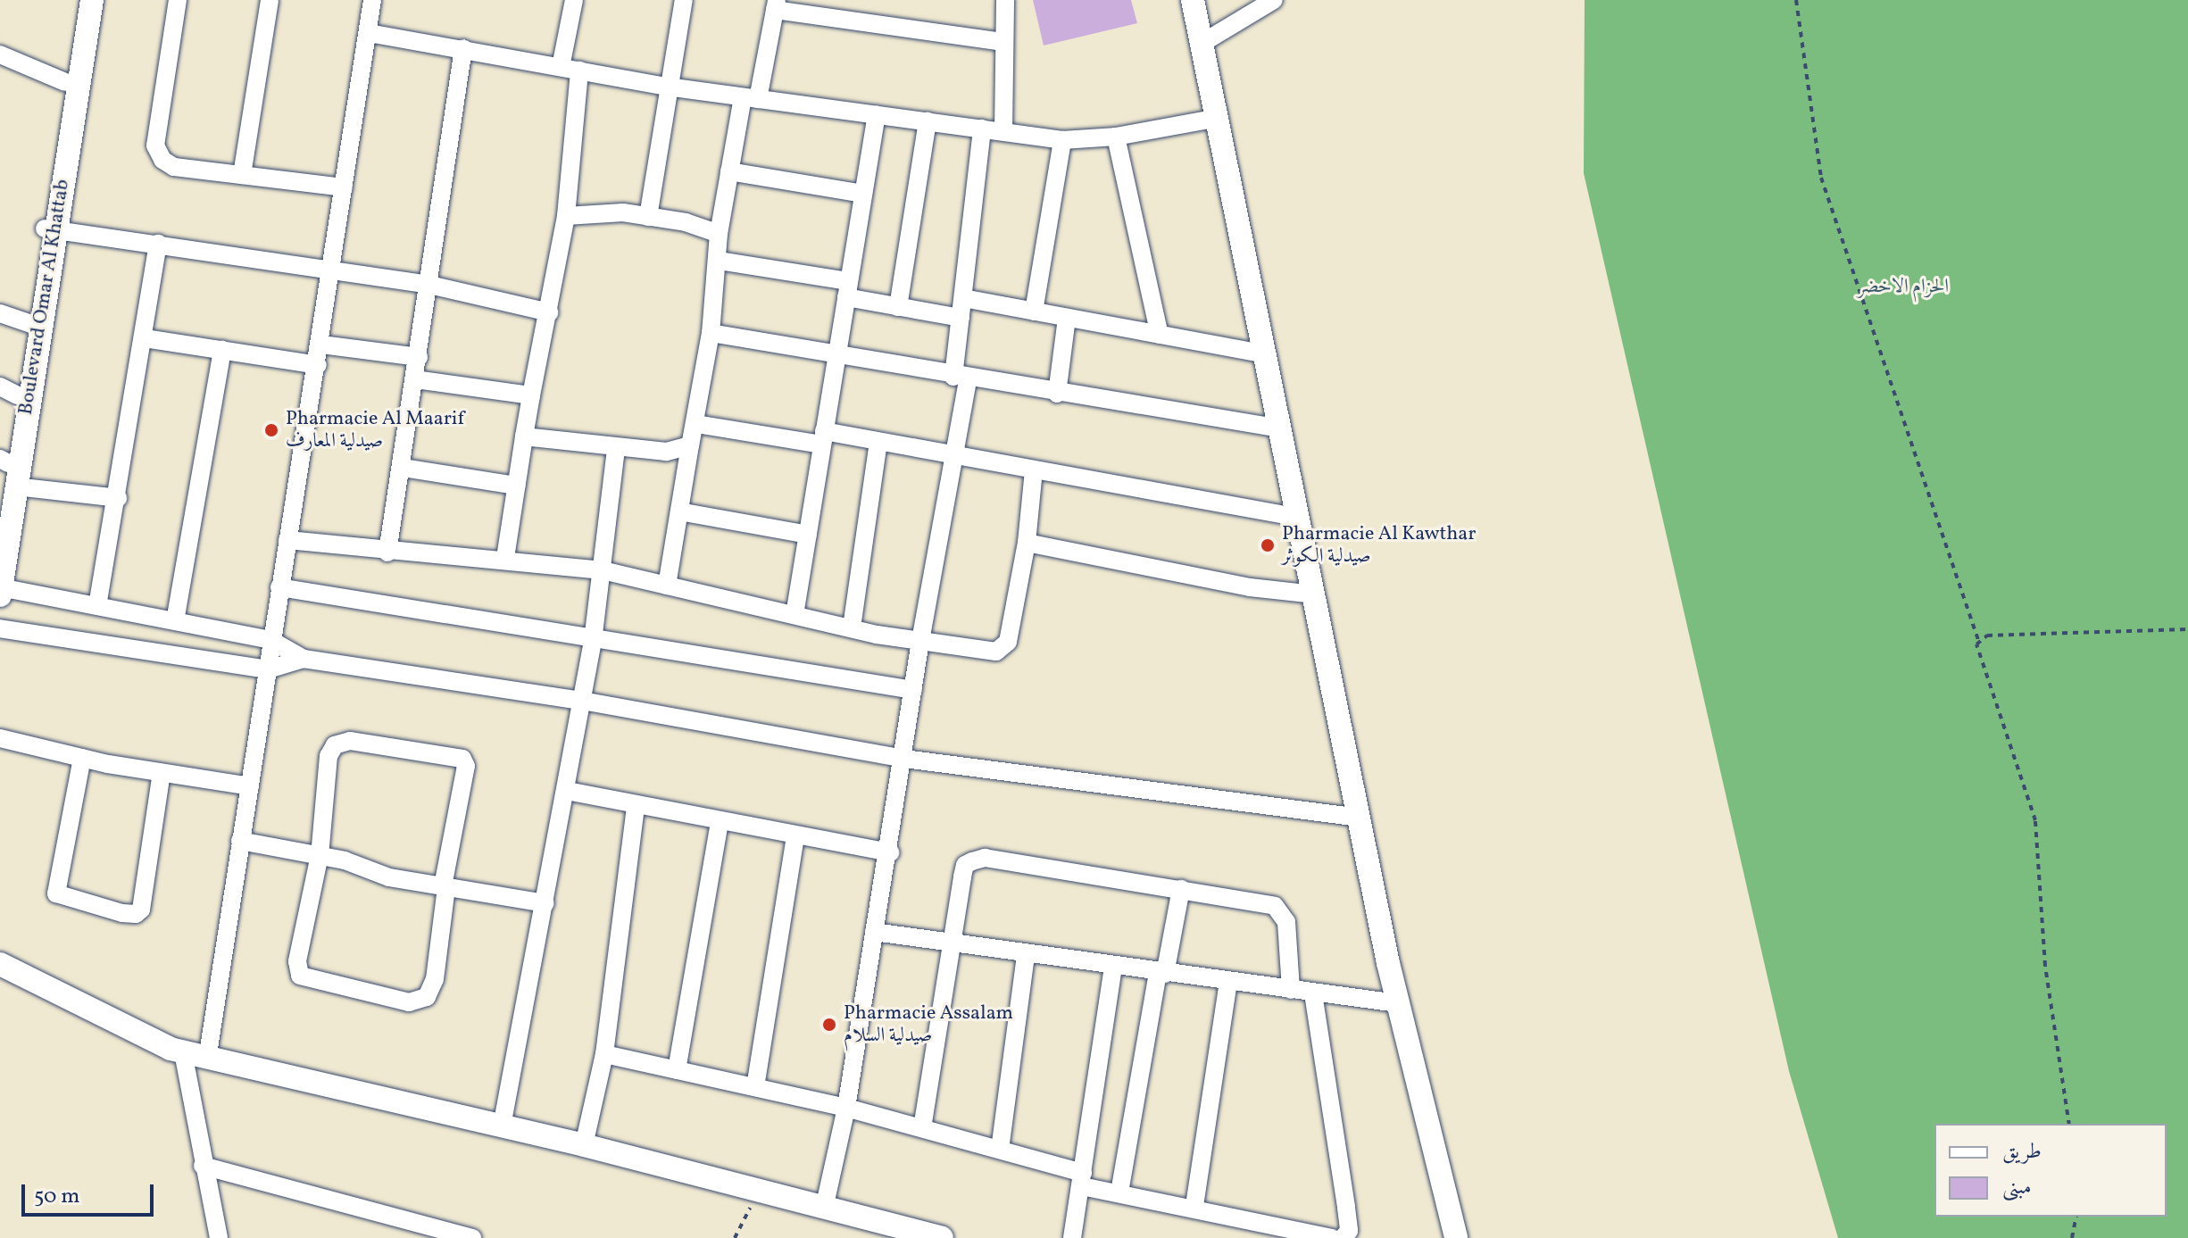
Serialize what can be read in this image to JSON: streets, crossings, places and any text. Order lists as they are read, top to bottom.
{
  "streets": {
    "street": ["Boulevard Omar Al Khattab"]
  },
  "parks": ["الحزام الاخضر"],
  "places": ["Pharmacie Al Maarif صيدلية المعارف", "Pharmacie Al Kawthar صيدلية الكوثر", "Pharmacie Assalam صيدلية السلام"],
  "legend": ["طريق", "مبنى"],
  "scale_bar": "50 m"
}
